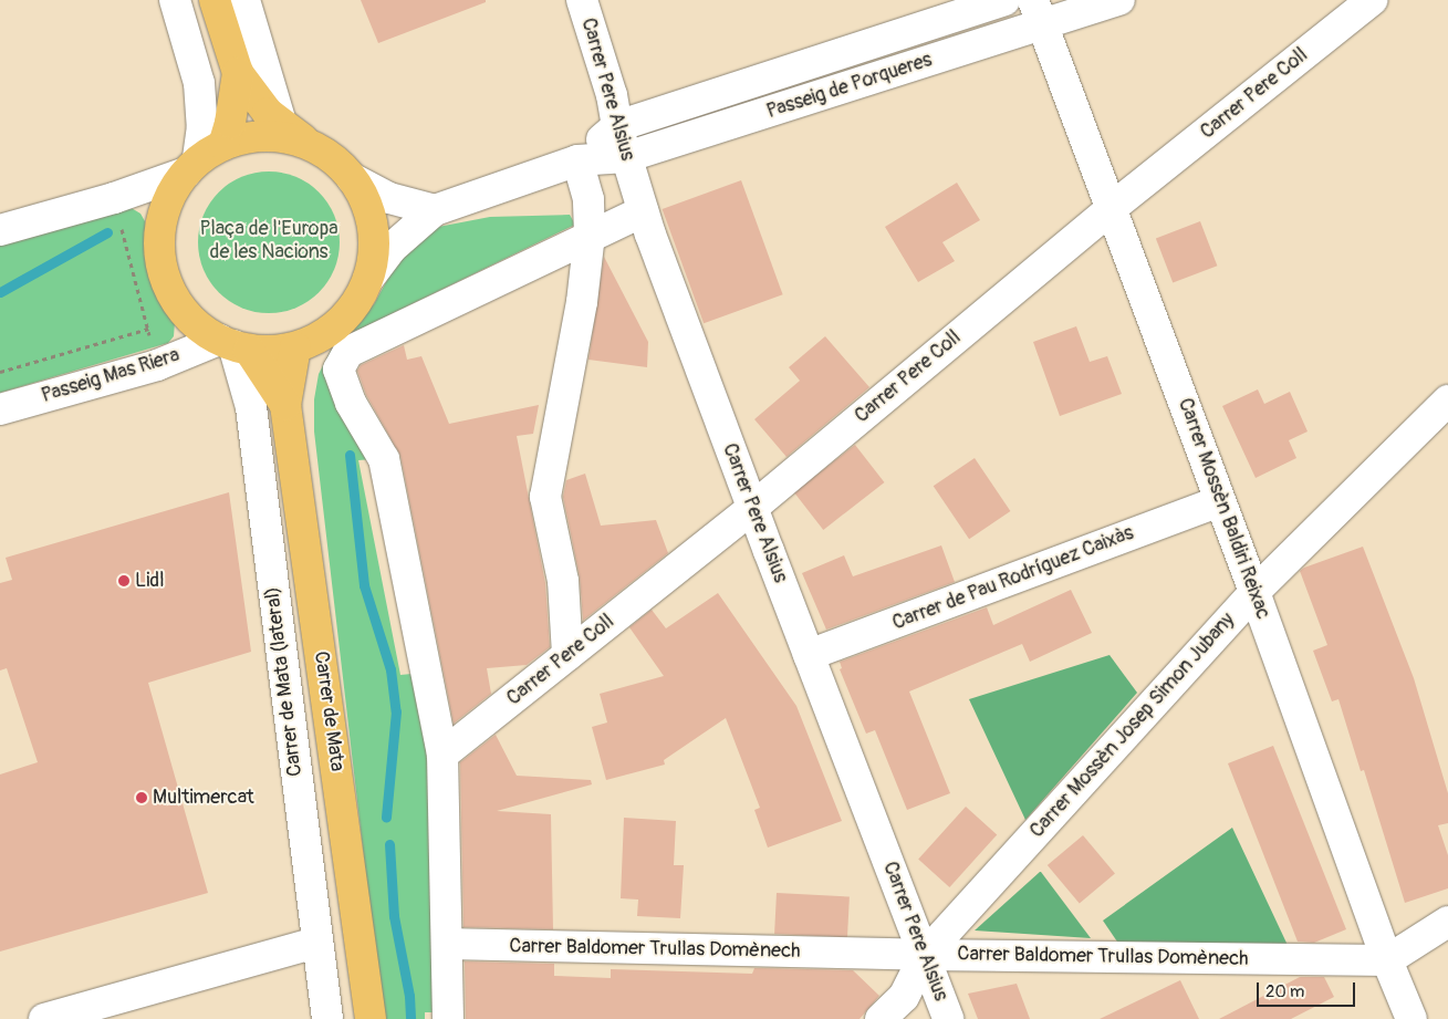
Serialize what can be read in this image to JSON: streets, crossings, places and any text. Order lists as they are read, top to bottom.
{
  "streets": {
    "main road": ["Carrer de Mata"],
    "street": [
      "Passeig de Porqueres",
      "Carrer Pere Alsius",
      "Carrer Pere Coll",
      "Passeig Mas Riera",
      "Carrer Mossèn Baldiri Reixac",
      "Carrer de Pau Rodríguez Caixàs",
      "Carrer de Mata (lateral)",
      "Carrer Mossèn Josep Simon Jubany",
      "Carrer Baldomer Trullas Domènech"
    ]
  },
  "crossings": [
    ["Passeig de Porqueres", "Carrer Pere Alsius"],
    ["Passeig de Porqueres", "Carrer Mossèn Baldiri Reixac"],
    ["Carrer Pere Alsius", "Carrer Pere Coll"],
    ["Carrer Pere Alsius", "Carrer de Pau Rodríguez Caixàs"],
    ["Carrer Pere Alsius", "Carrer Mossèn Josep Simon Jubany"],
    ["Carrer Pere Alsius", "Carrer Baldomer Trullas Domènech"],
    ["Carrer Pere Coll", "Carrer Mossèn Baldiri Reixac"],
    ["Passeig Mas Riera", "Carrer de Mata (lateral)"],
    ["Passeig Mas Riera", "Carrer de Mata"],
    ["Carrer Mossèn Baldiri Reixac", "Carrer de Pau Rodríguez Caixàs"],
    ["Carrer Mossèn Baldiri Reixac", "Carrer Mossèn Josep Simon Jubany"],
    ["Carrer Mossèn Baldiri Reixac", "Carrer Baldomer Trullas Domènech"],
    ["Carrer de Mata (lateral)", "Carrer de Mata"],
    ["Carrer Mossèn Josep Simon Jubany", "Carrer Baldomer Trullas Domènech"]
  ],
  "parks": ["Plaça de l'Europa de les Nacions"],
  "places": ["Lidl", "Multimercat"],
  "scale_bar": "20 m"
}
